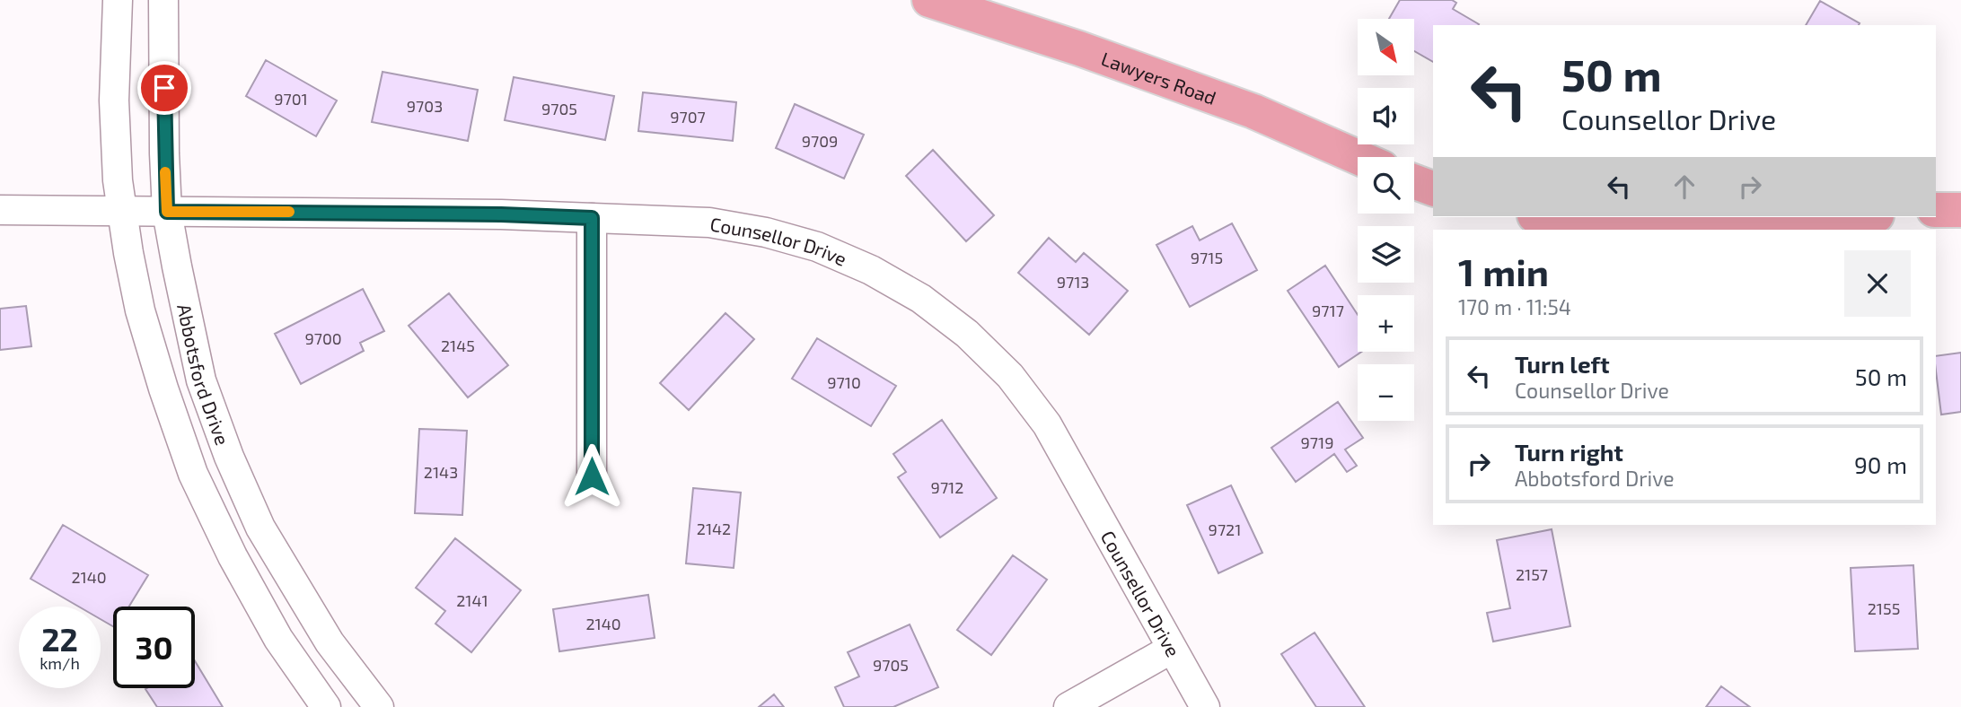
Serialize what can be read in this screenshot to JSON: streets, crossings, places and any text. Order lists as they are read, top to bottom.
{
  "streets": {
    "main road": ["Lawyers Road"],
    "street": ["Counsellor Drive", "Abbotsford Drive"]
  },
  "crossings": [
    ["Counsellor Drive", "Abbotsford Drive"]
  ],
  "house_numbers": [
    "9701",
    "9703",
    "9705",
    "9707",
    "9709",
    "9715",
    "9713",
    "9717",
    "9700",
    "2145",
    "9710",
    "9719",
    "2143",
    "9712",
    "2142",
    "9721",
    "2157",
    "2140",
    "2141",
    "2155",
    "2140",
    "9705"
  ],
  "north": "bottom right",
  "page": {
    "map_buttons": ["+", "−"],
    "turn": ["50 m", "Counsellor Drive"],
    "heading": ["1 min", "170 m · 11:54"],
    "list": [
      {
        "name": "Turn left",
        "note": "Counsellor Drive",
        "value": "50 m"
      },
      {
        "name": "Turn right",
        "note": "Abbotsford Drive",
        "value": "90 m"
      }
    ],
    "speed": "22 km/h",
    "limit": "30"
  }
}
